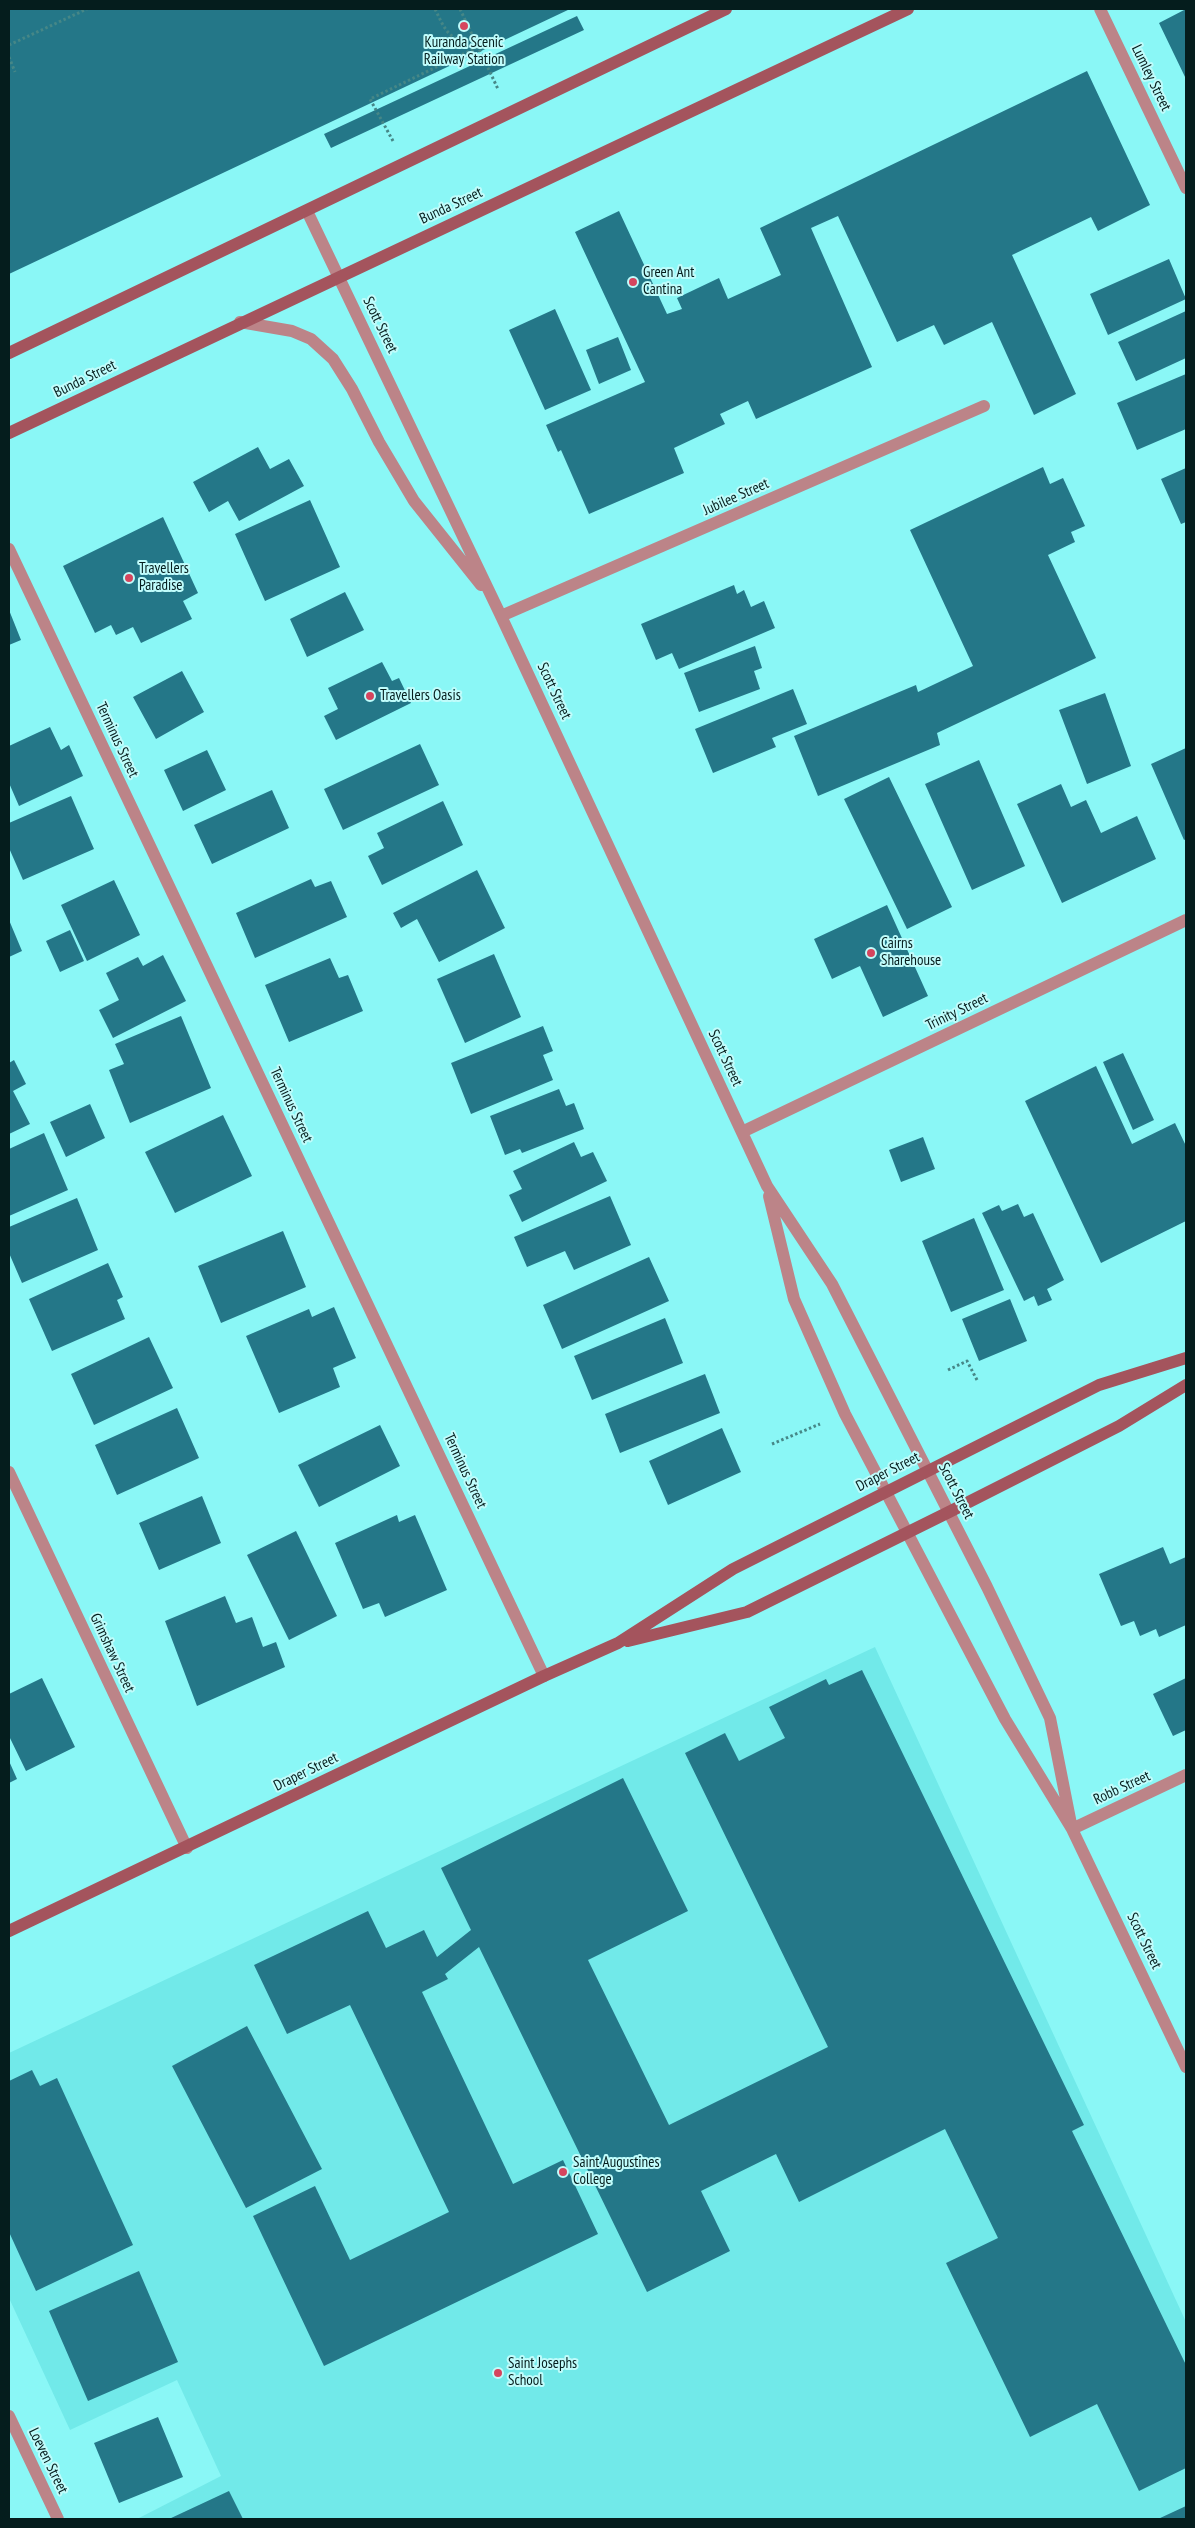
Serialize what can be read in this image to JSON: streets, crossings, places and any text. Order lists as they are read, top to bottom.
{
  "streets": {
    "main road": ["Bunda Street", "Draper Street"],
    "street": [
      "Lumley Street",
      "Scott Street",
      "Jubilee Street",
      "Terminus Street",
      "Trinity Street",
      "Grimshaw Street",
      "Robb Street",
      "Loeven Street"
    ]
  },
  "crossings": [
    ["Bunda Street", "Scott Street"],
    ["Scott Street", "Jubilee Street"],
    ["Scott Street", "Trinity Street"],
    ["Scott Street", "Draper Street"],
    ["Scott Street", "Robb Street"],
    ["Terminus Street", "Draper Street"],
    ["Draper Street", "Grimshaw Street"]
  ],
  "places": [
    "Kuranda Scenic Railway Station",
    "Green Ant Cantina",
    "Travellers Paradise",
    "Travellers Oasis",
    "Cairns Sharehouse",
    "Saint Augustines College",
    "Saint Josephs School"
  ]
}
